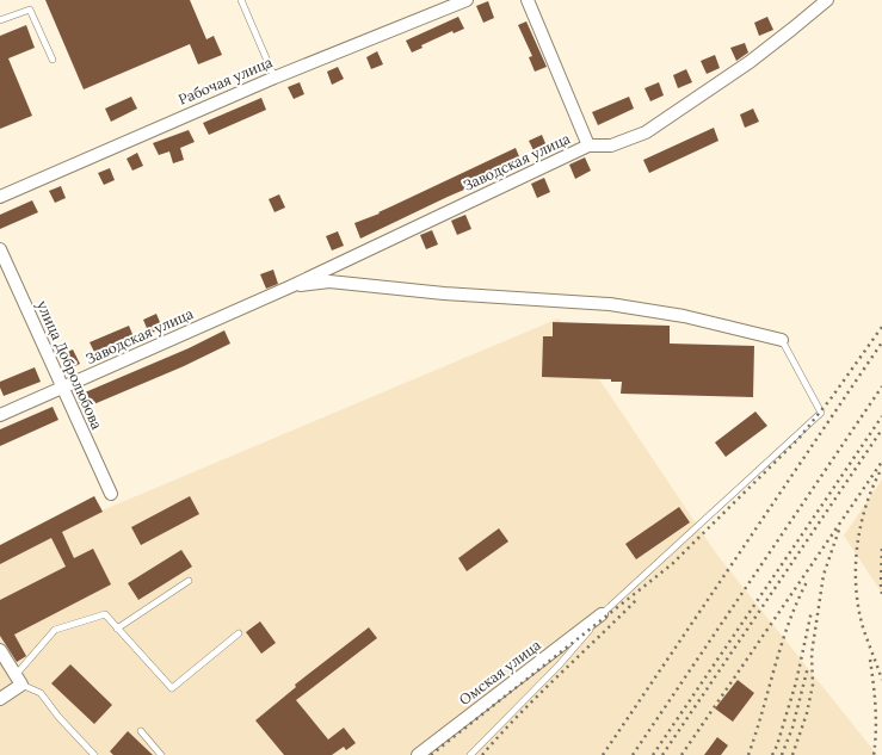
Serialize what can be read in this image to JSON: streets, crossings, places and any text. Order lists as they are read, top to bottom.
{
  "streets": {
    "street": [
      "Рабочая улица",
      "Заводская улица",
      "улица Добролюбова",
      "Омская улица"
    ]
  },
  "crossings": [
    ["Заводская улица", "улица Добролюбова"]
  ]
}
